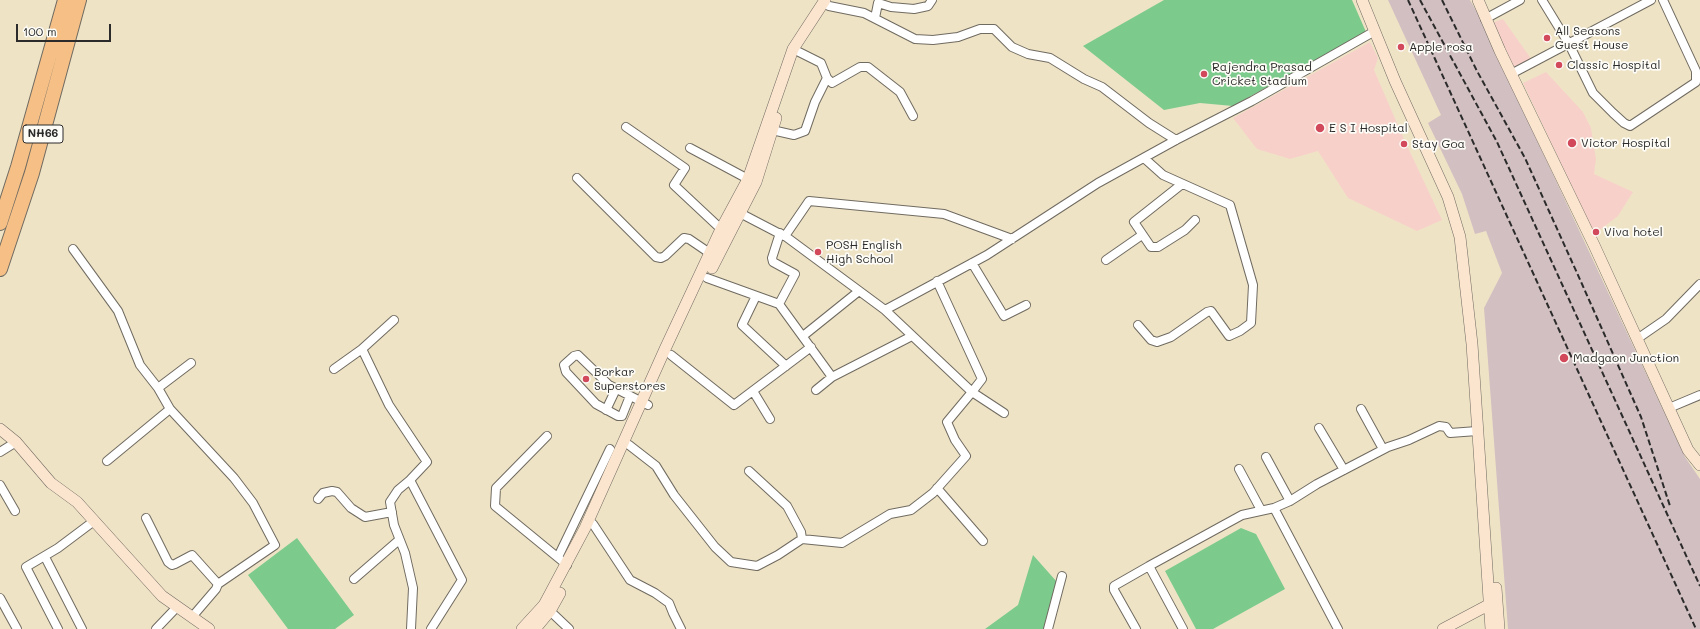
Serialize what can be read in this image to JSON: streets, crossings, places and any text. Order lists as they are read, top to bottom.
{
  "streets": {
    "highway": ["NH66"]
  },
  "places": [
    "All Seasons Guest House",
    "Apple rosa",
    "Classic Hospital",
    "Rajendra Prasad Cricket Stadium",
    "E S I Hospital",
    "Victor Hospital",
    "Stay Goa",
    "Viva hotel",
    "POSH English High School",
    "Madgaon Junction",
    "Borkar Superstores"
  ],
  "scale_bar": "100 m"
}
